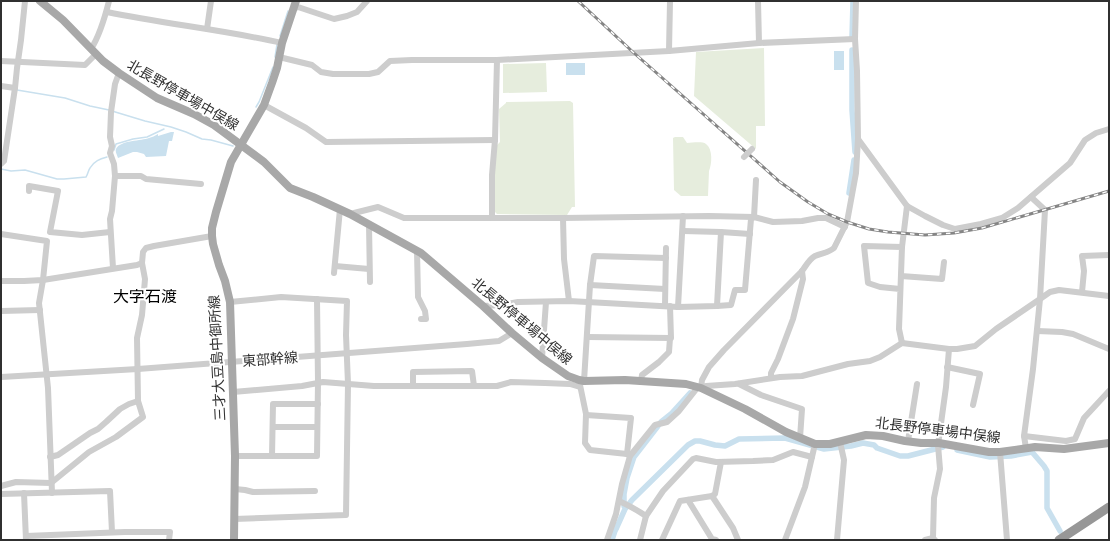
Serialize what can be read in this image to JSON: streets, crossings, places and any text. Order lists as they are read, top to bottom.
{
  "streets": {
    "main road": ["北長野停車場中俣線", "三才大豆島中御所線"],
    "street": ["東部幹線"]
  },
  "crossings": [
    ["北長野停車場中俣線", "三才大豆島中御所線"],
    ["北長野停車場中俣線", "東部幹線"],
    ["三才大豆島中御所線", "東部幹線"]
  ],
  "districts": ["大字石渡"]
}
